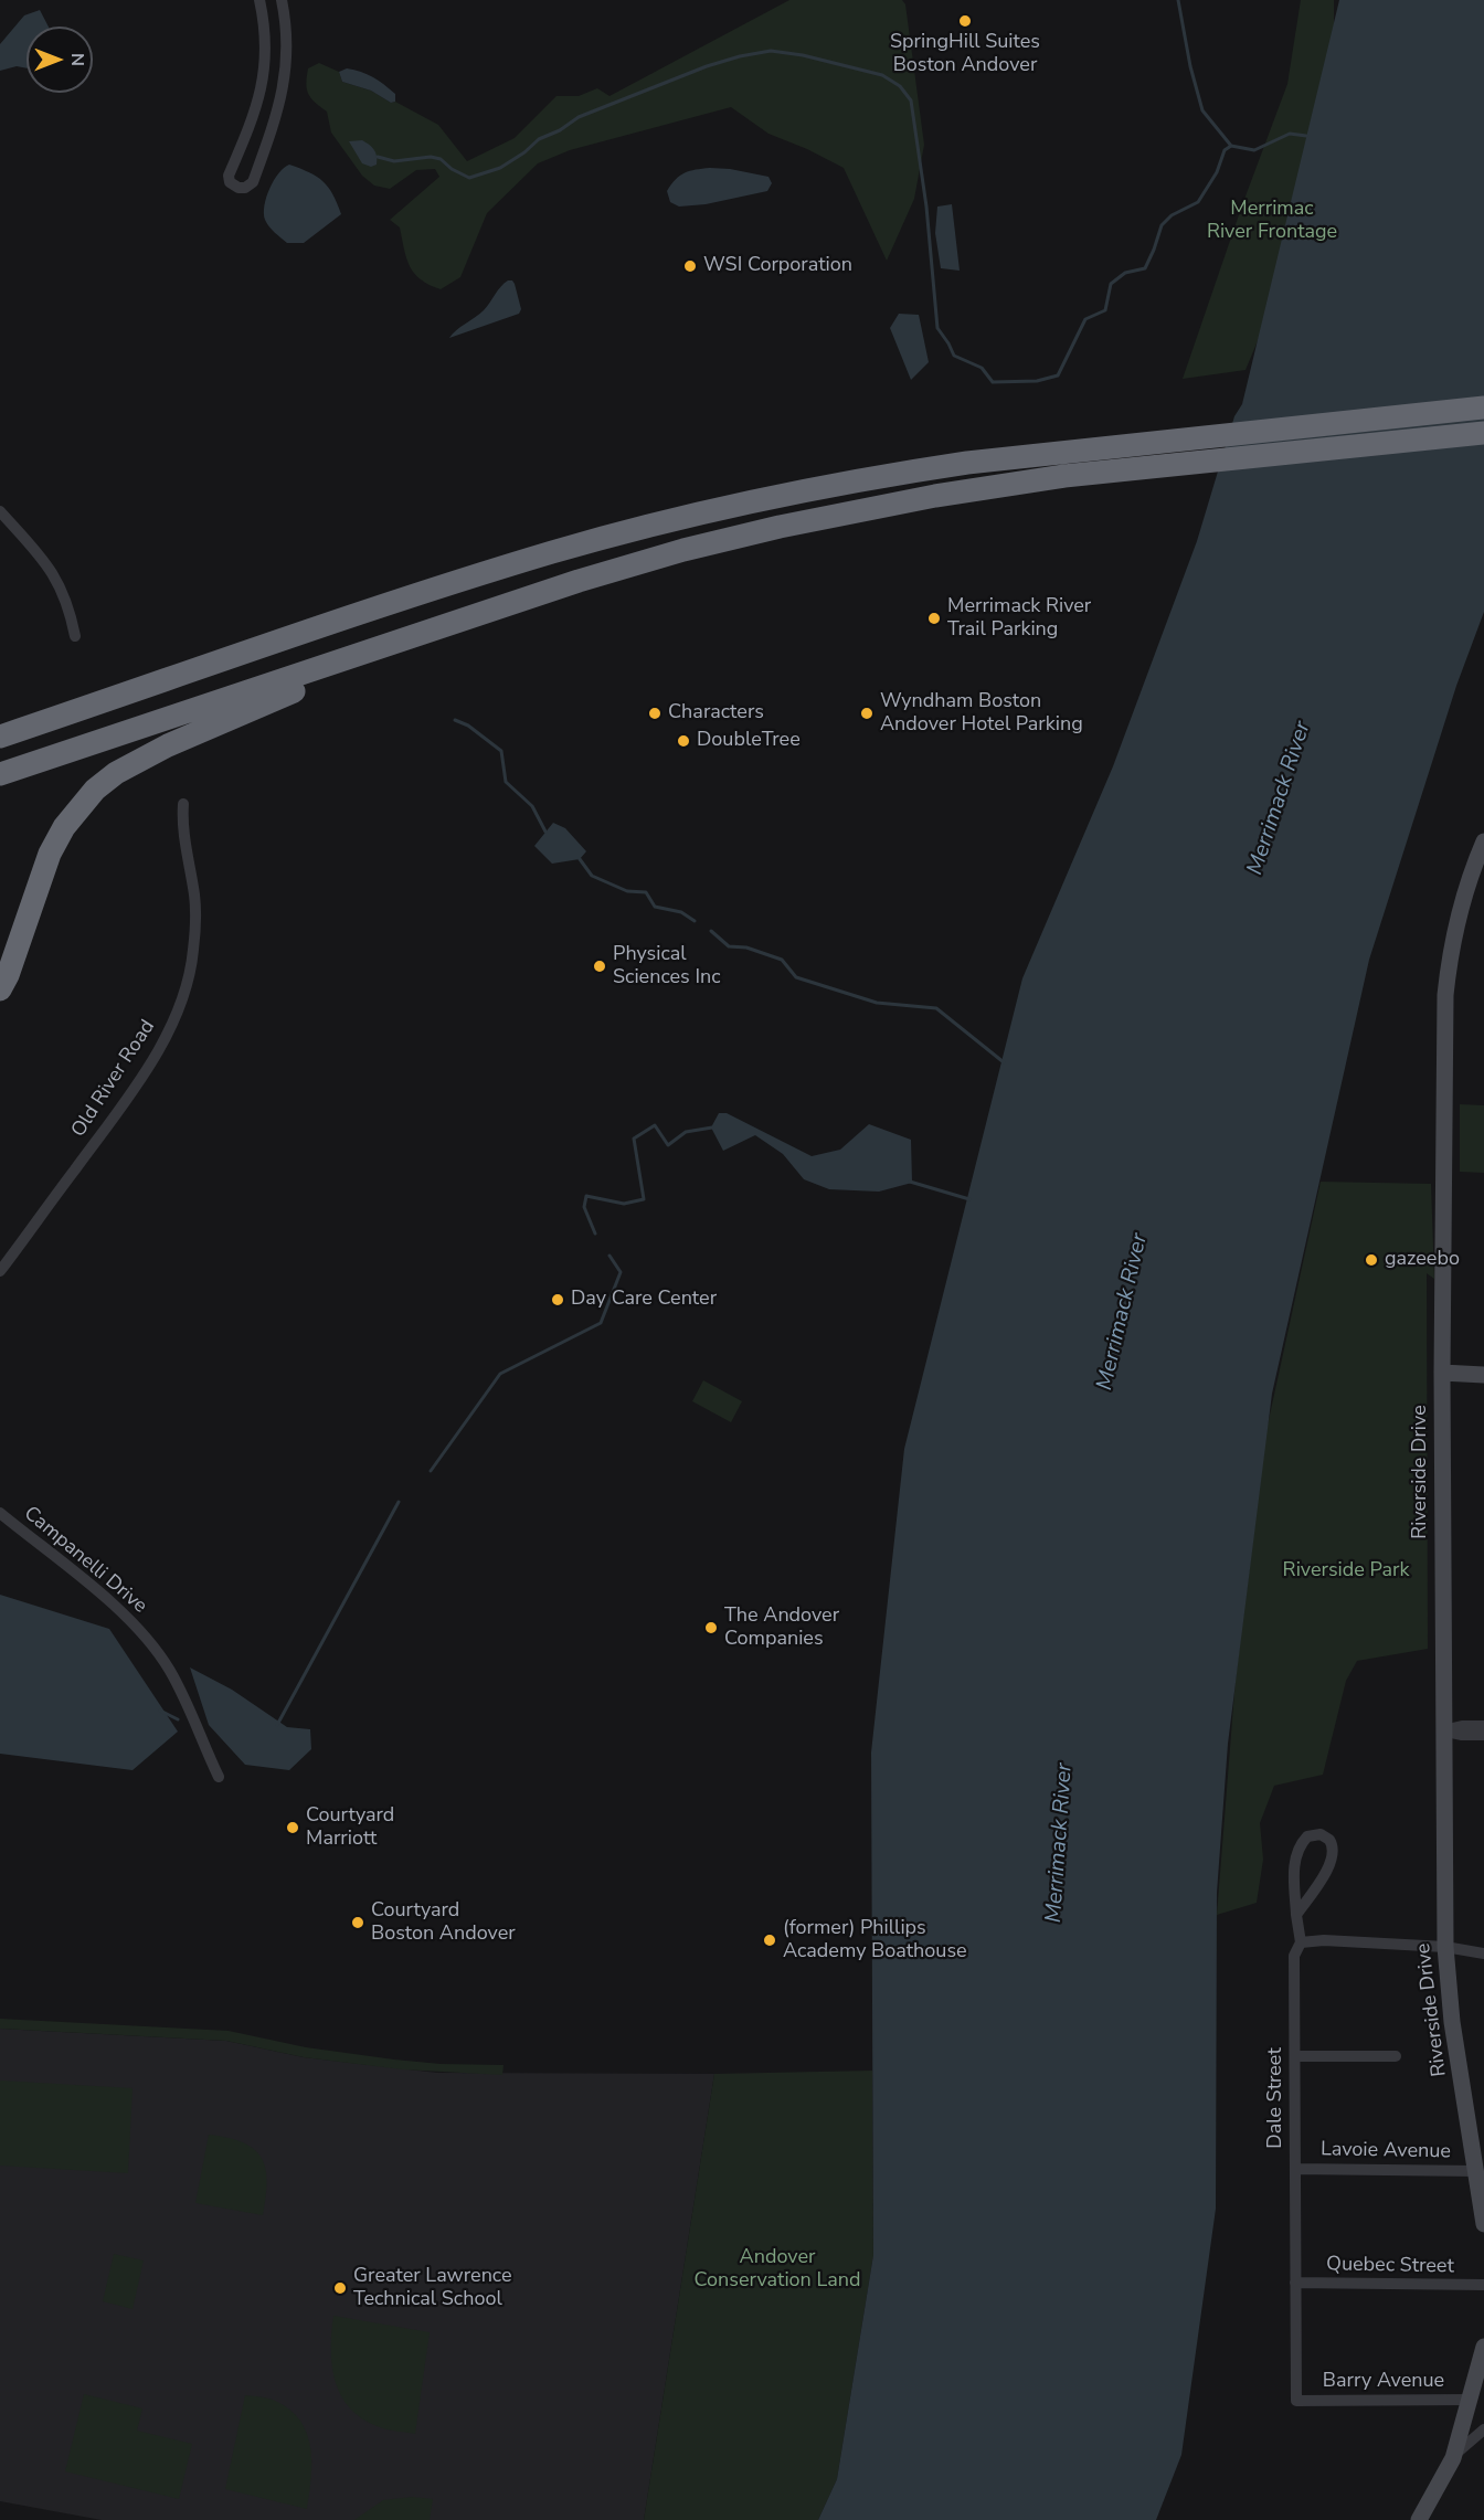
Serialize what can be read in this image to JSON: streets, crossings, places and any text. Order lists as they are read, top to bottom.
{
  "streets": {
    "main road": ["Riverside Drive"],
    "street": [
      "Old River Road",
      "Campanelli Drive",
      "Dale Street",
      "Lavoie Avenue",
      "Quebec Street",
      "Barry Avenue"
    ]
  },
  "crossings": [
    ["Riverside Drive", "Lavoie Avenue"],
    ["Dale Street", "Lavoie Avenue"],
    ["Dale Street", "Quebec Street"],
    ["Dale Street", "Barry Avenue"]
  ],
  "water": ["Merrimack River"],
  "parks": ["Merrimac River Frontage", "Riverside Park", "Andover Conservation Land"],
  "places": [
    "SpringHill Suites Boston Andover",
    "WSI Corporation",
    "Merrimack River Trail Parking",
    "Characters",
    "Wyndham Boston Andover Hotel Parking",
    "DoubleTree",
    "Physical Sciences Inc",
    "gazeebo",
    "Day Care Center",
    "The Andover Companies",
    "Courtyard Marriott",
    "Courtyard Boston Andover",
    "(former) Phillips Academy Boathouse",
    "Greater Lawrence Technical School"
  ],
  "north": "right"
}
